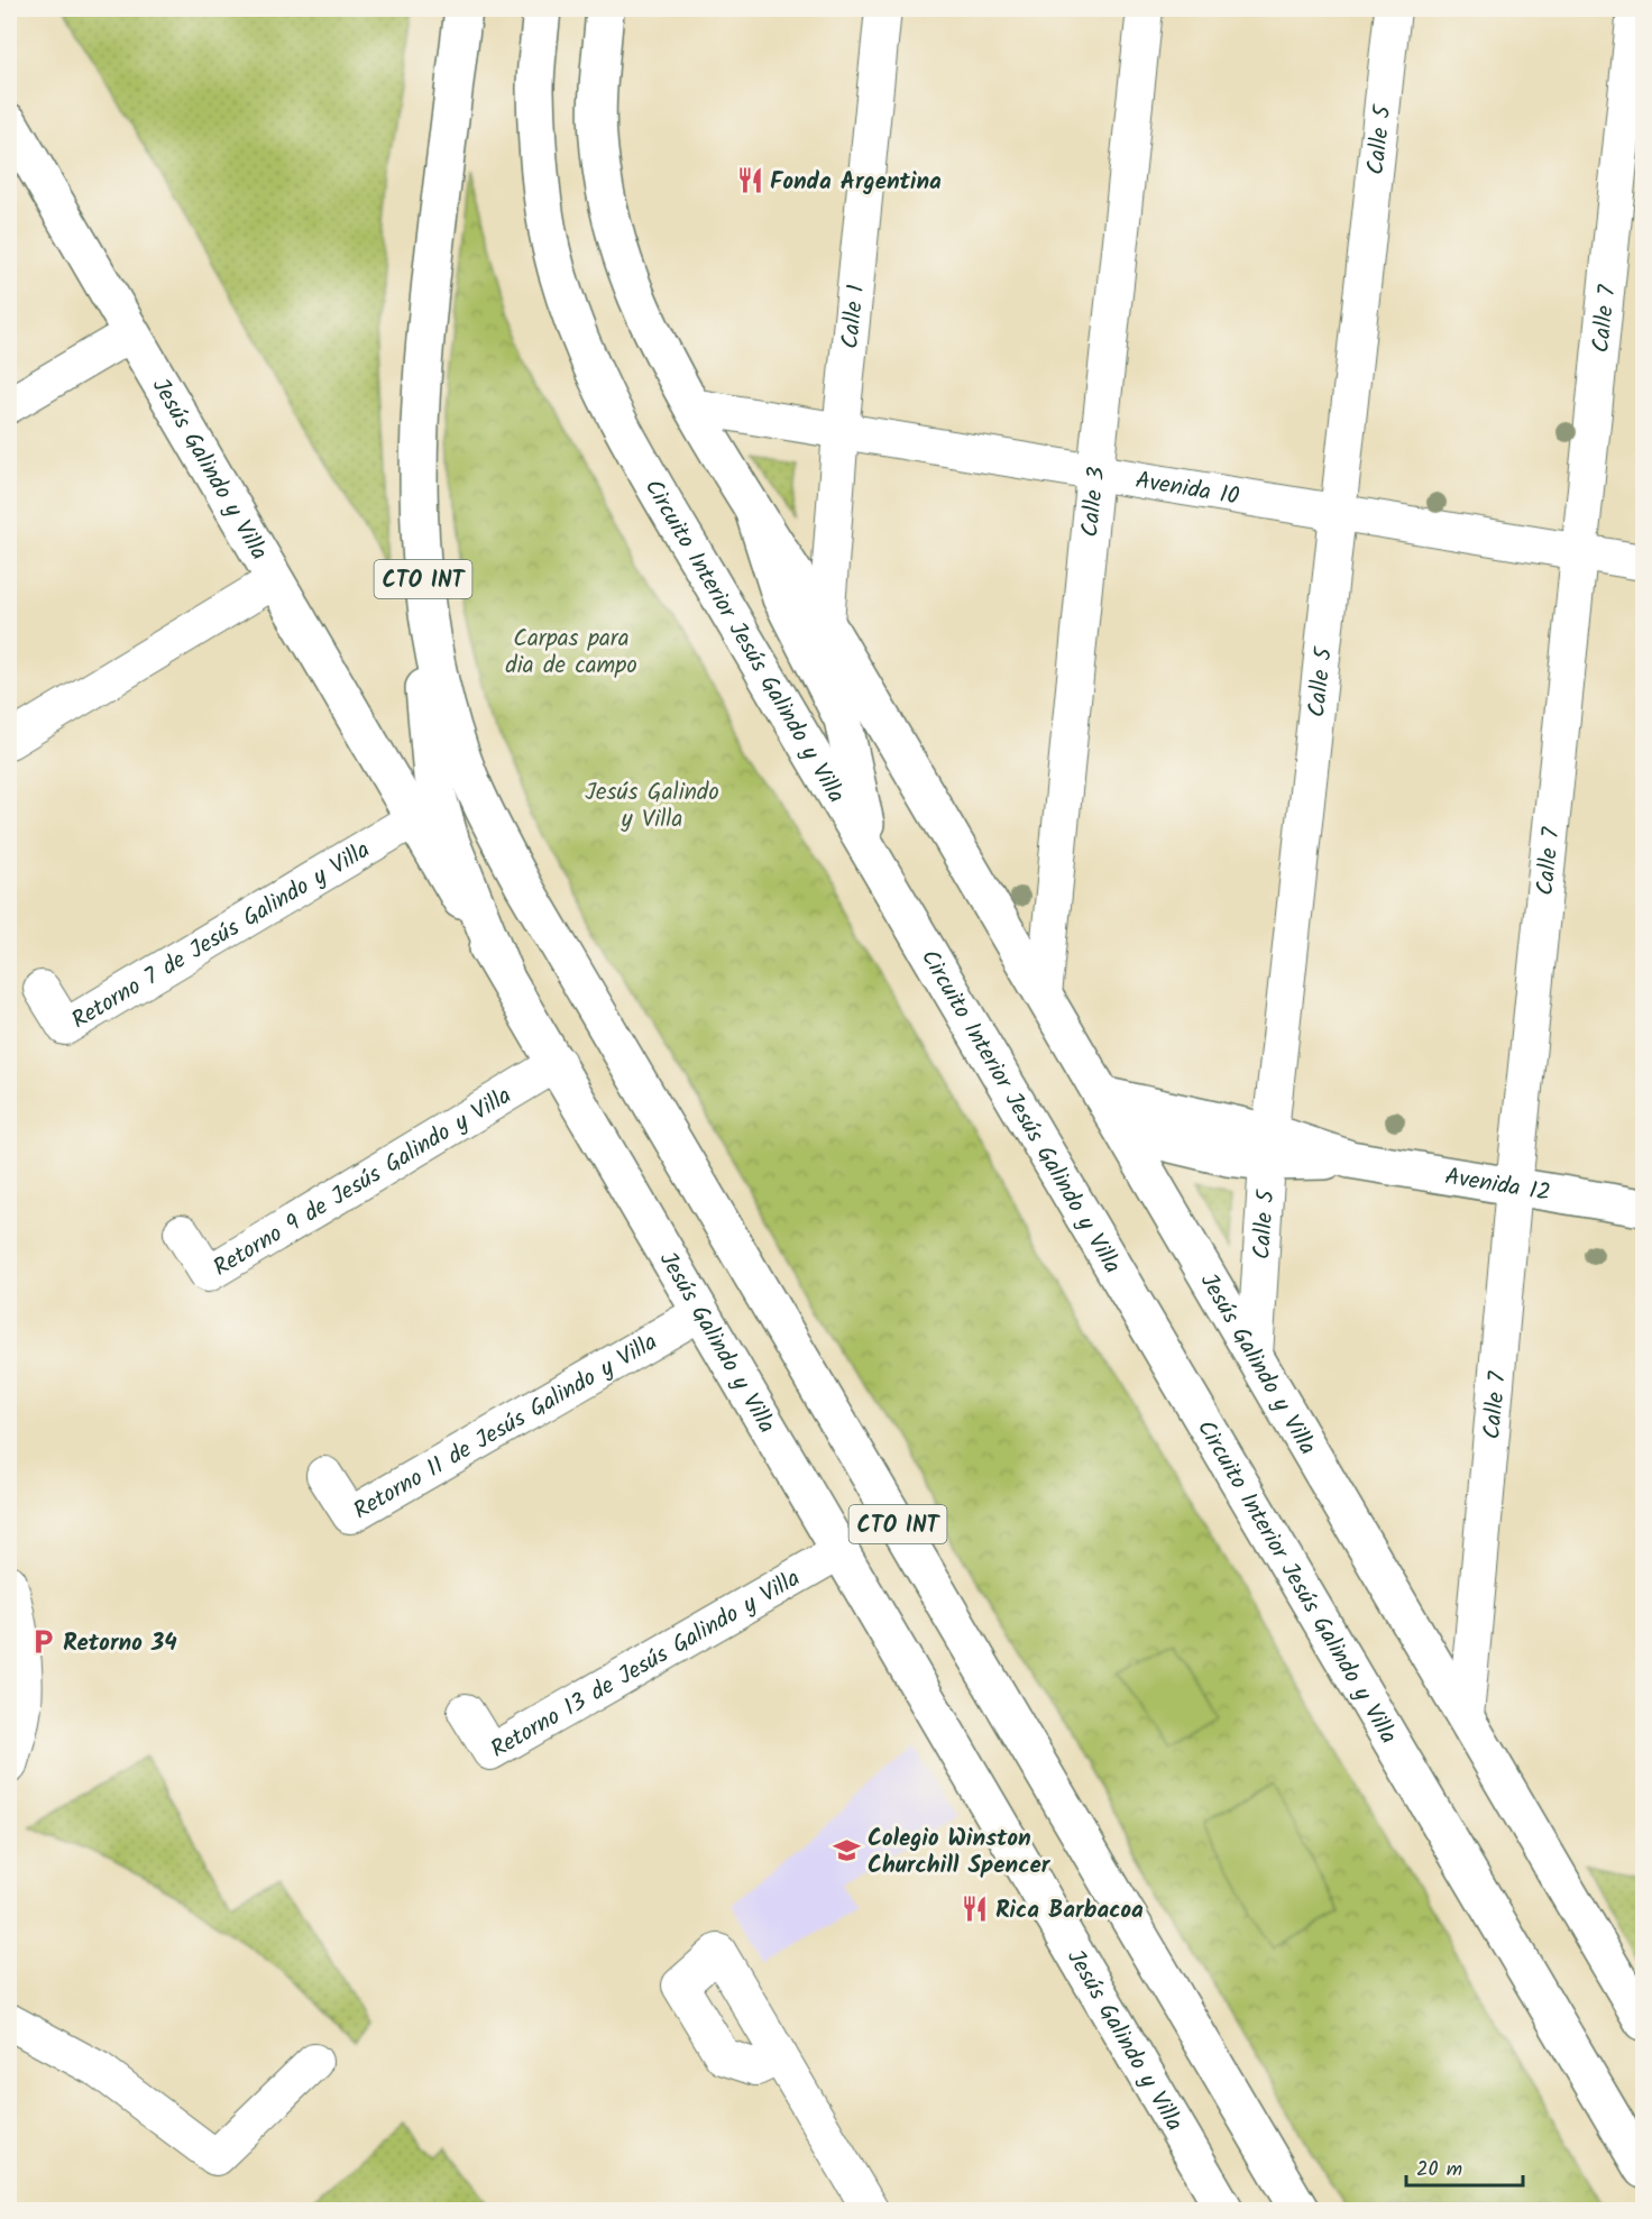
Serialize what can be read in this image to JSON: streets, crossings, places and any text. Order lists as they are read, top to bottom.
{
  "streets": {
    "main road": [
      "Jesús Galindo y Villa",
      "CTO INT",
      "Circuito Interior Jesús Galindo y Villa",
      "Avenida 12"
    ],
    "street": [
      "Calle 5",
      "Calle 1",
      "Calle 7",
      "Avenida 10",
      "Calle 3",
      "Retorno 7 de Jesús Galindo y Villa",
      "Retorno 9 de Jesús Galindo y Villa",
      "Retorno 11 de Jesús Galindo y Villa",
      "Retorno 13 de Jesús Galindo y Villa"
    ]
  },
  "crossings": [
    ["Calle 5", "Jesús Galindo y Villa"],
    ["Calle 5", "Avenida 10"],
    ["Calle 5", "Avenida 12"],
    ["Calle 1", "Jesús Galindo y Villa"],
    ["Calle 1", "Avenida 10"],
    ["Calle 7", "Jesús Galindo y Villa"],
    ["Calle 7", "Avenida 10"],
    ["Calle 7", "Avenida 12"],
    ["Jesús Galindo y Villa", "Avenida 10"],
    ["Jesús Galindo y Villa", "Calle 3"],
    ["Jesús Galindo y Villa", "Retorno 7 de Jesús Galindo y Villa"],
    ["Jesús Galindo y Villa", "Retorno 9 de Jesús Galindo y Villa"],
    ["Jesús Galindo y Villa", "Avenida 12"],
    ["Jesús Galindo y Villa", "Retorno 11 de Jesús Galindo y Villa"],
    ["Jesús Galindo y Villa", "Retorno 13 de Jesús Galindo y Villa"],
    ["Avenida 10", "Calle 3"]
  ],
  "parks": ["Carpas para dia de campo", "Jesús Galindo y Villa"],
  "places": {
    "restaurant": ["Fonda Argentina", "Rica Barbacoa"],
    "parking": ["Retorno 34"],
    "school or university": ["Colegio Winston Churchill Spencer"]
  },
  "scale_bar": "20 m"
}
